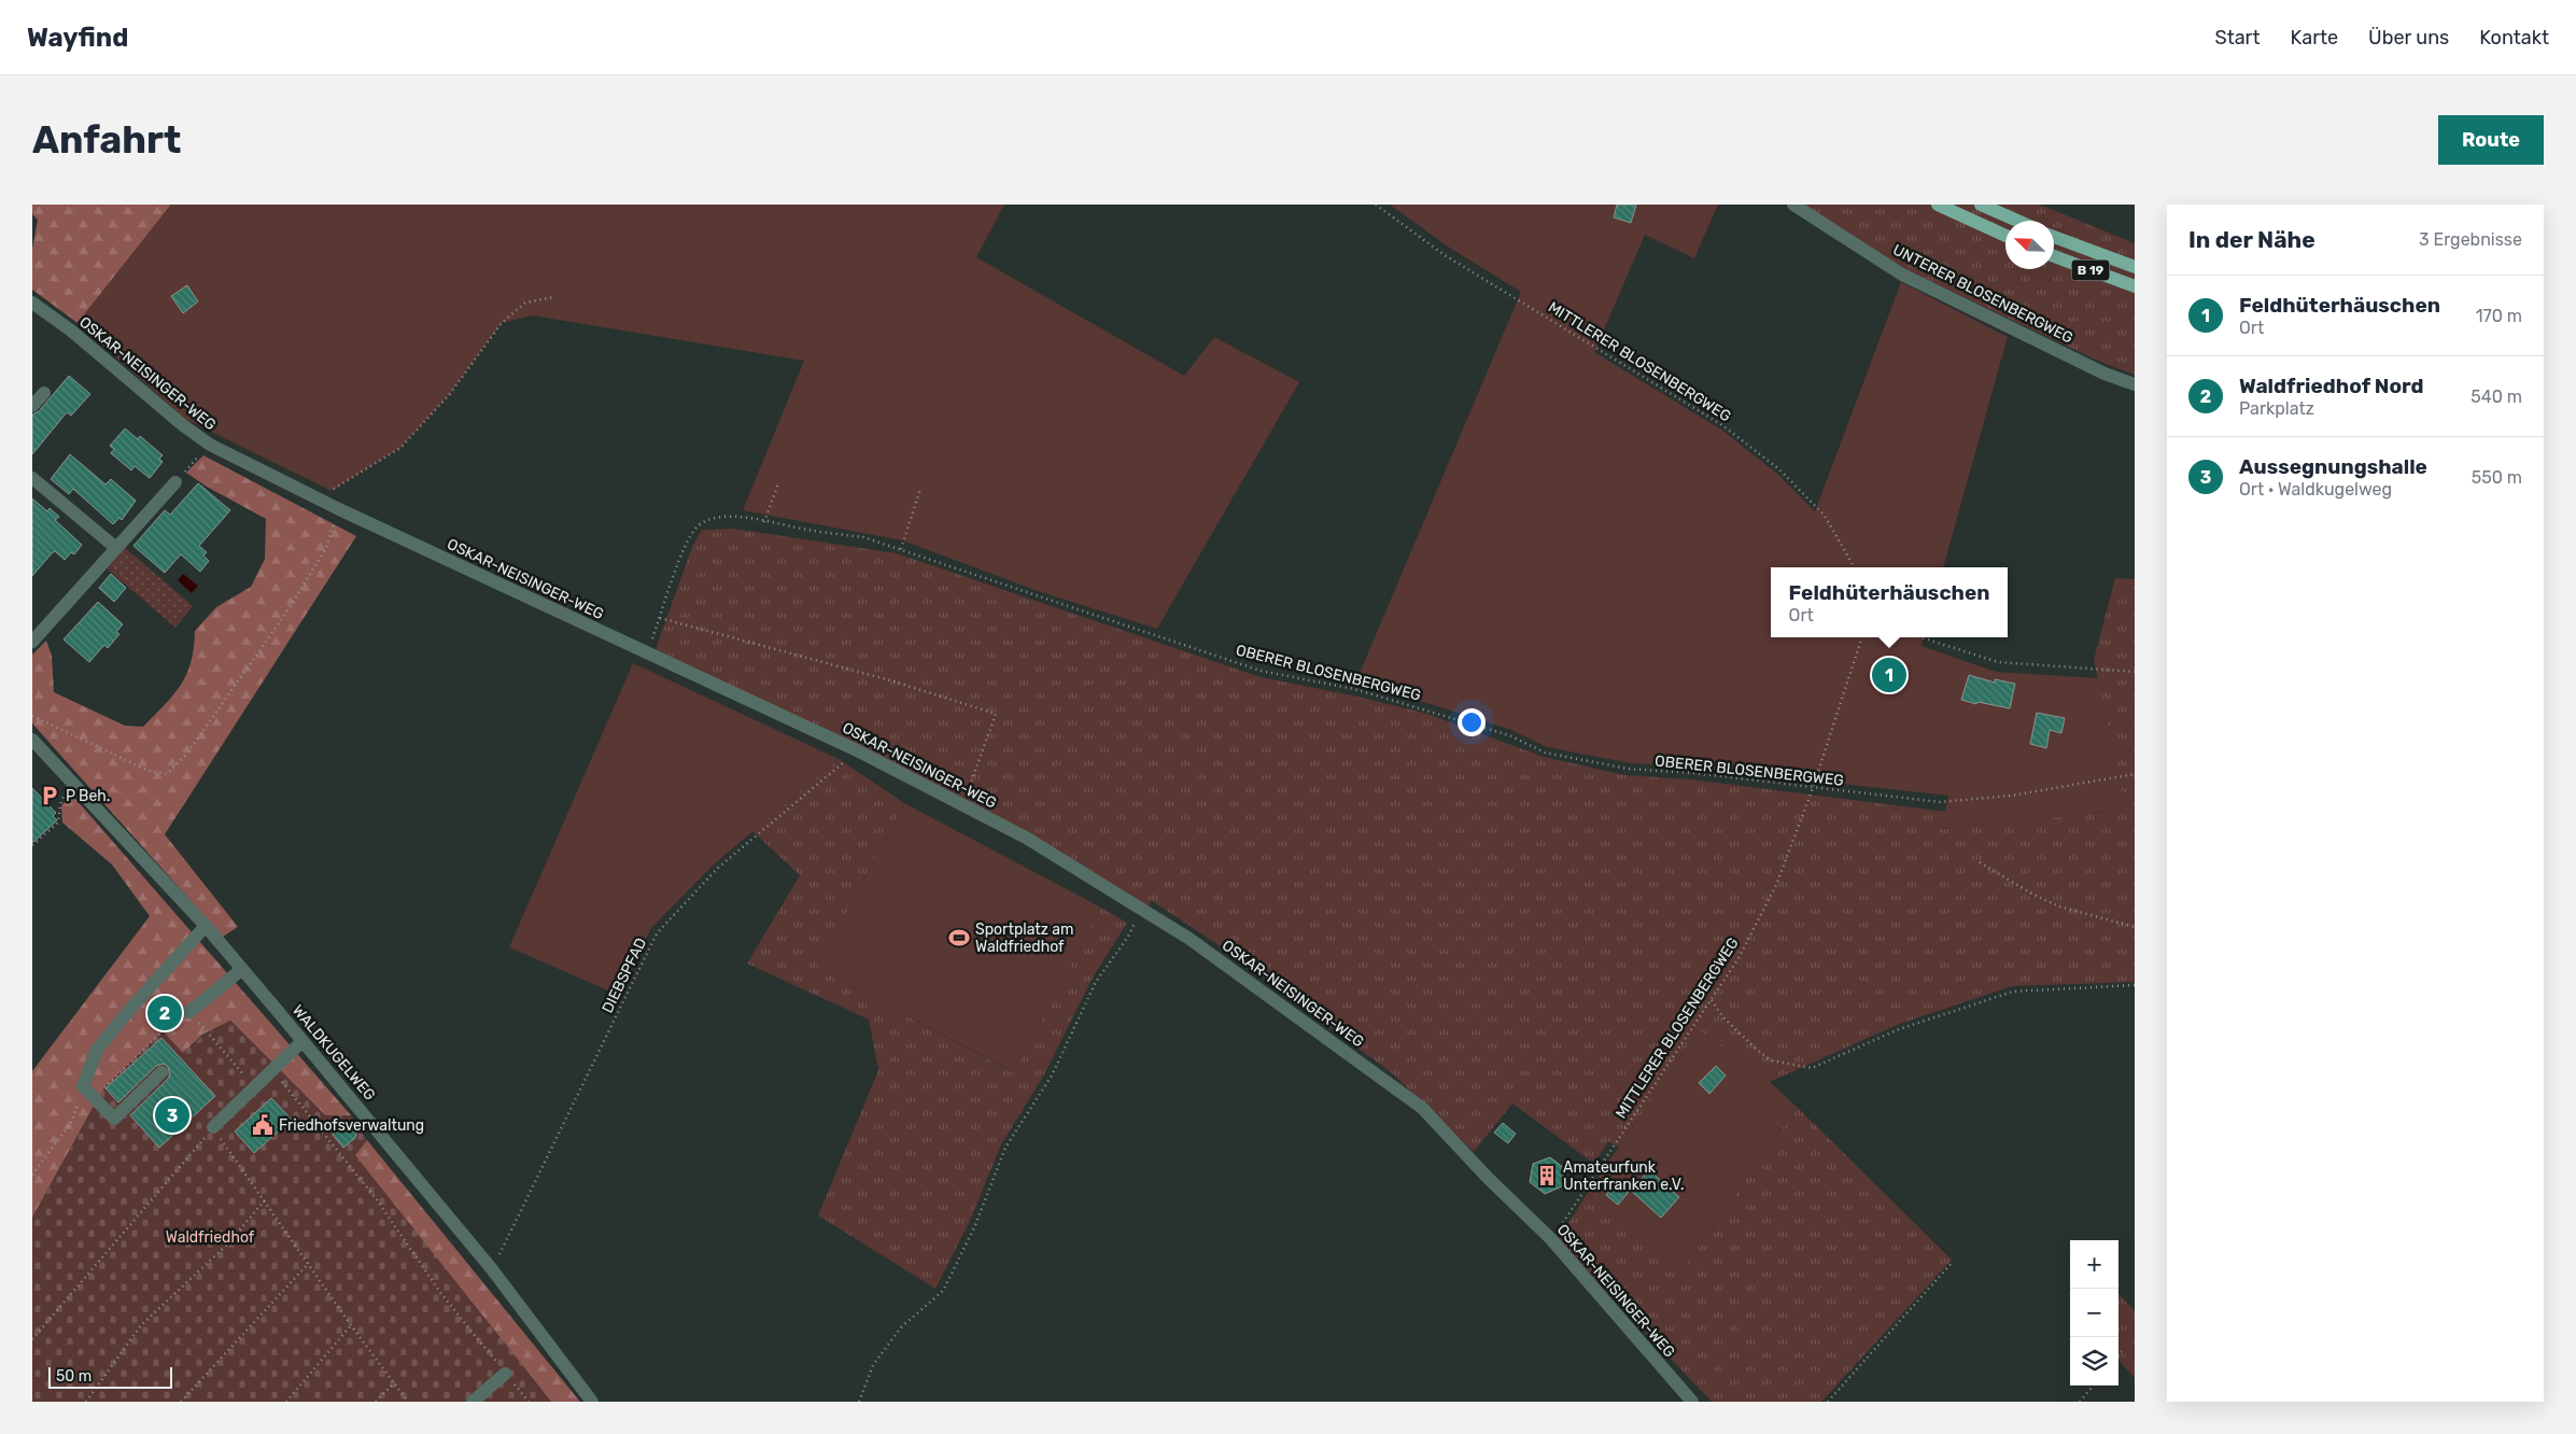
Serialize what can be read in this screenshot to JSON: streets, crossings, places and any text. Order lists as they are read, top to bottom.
{
  "streets": {
    "main road": ["B 19"],
    "street": ["UNTERER BLOSENBERGWEG", "OSKAR-NEISINGER-WEG", "WALDKUGELWEG"],
    "path": ["MITTLERER BLOSENBERGWEG", "OBERER BLOSENBERGWEG", "DIEBSPFAD"]
  },
  "crossings": [
    ["MITTLERER BLOSENBERGWEG", "OSKAR-NEISINGER-WEG"],
    ["MITTLERER BLOSENBERGWEG", "OBERER BLOSENBERGWEG"],
    ["OSKAR-NEISINGER-WEG", "OBERER BLOSENBERGWEG"],
    ["OSKAR-NEISINGER-WEG", "DIEBSPFAD"],
    ["DIEBSPFAD", "WALDKUGELWEG"]
  ],
  "parks": ["Waldfriedhof"],
  "places": {
    "parking": ["P Beh."],
    "sports": ["Sportplatz am Waldfriedhof"],
    "public building": ["Friedhofsverwaltung"],
    "building": ["Amateurfunk Unterfranken e.V."]
  },
  "scale_bar": "50 m",
  "north": "top left",
  "page": {
    "header": "Wayfind",
    "nav": [
      "Start",
      "Karte",
      "Über uns",
      "Kontakt"
    ],
    "buttons": "Route",
    "title": "Anfahrt",
    "heading": ["In der Nähe", "3 Ergebnisse"],
    "list": [
      {
        "mark": "1",
        "name": "Feldhüterhäuschen",
        "note": "Ort",
        "value": "170 m"
      },
      {
        "mark": "2",
        "name": "Waldfriedhof Nord",
        "note": "Parkplatz",
        "value": "540 m"
      },
      {
        "mark": "3",
        "name": "Aussegnungshalle",
        "note": "Ort · Waldkugelweg",
        "value": "550 m"
      }
    ],
    "popup": ["Feldhüterhäuschen", "Ort"],
    "pins": ["1", "2", "3"],
    "map_buttons": ["+", "−"],
    "scale": "50 m"
  }
}
